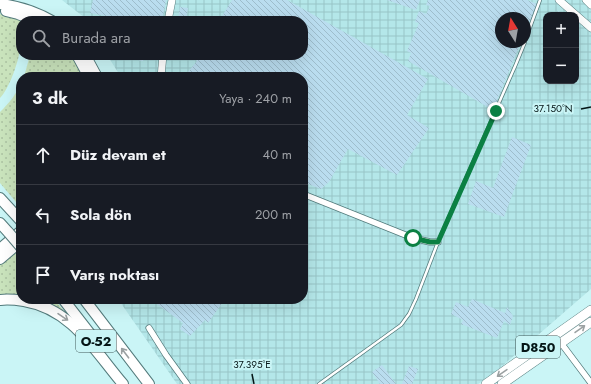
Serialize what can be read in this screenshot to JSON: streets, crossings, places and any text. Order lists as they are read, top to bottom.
{
  "streets": {
    "highway": ["O-52", "D850"]
  },
  "north": "top",
  "page": {
    "map_buttons": ["+", "−"],
    "search": "Burada ara",
    "heading": ["3 dk", "Yaya · 240 m"],
    "list": [
      ["Düz devam et", "40 m"],
      ["Sola dön", "200 m"],
      "Varış noktası"
    ]
  },
  "coordinates": ["37.150°N", "37.395°E"]
}
